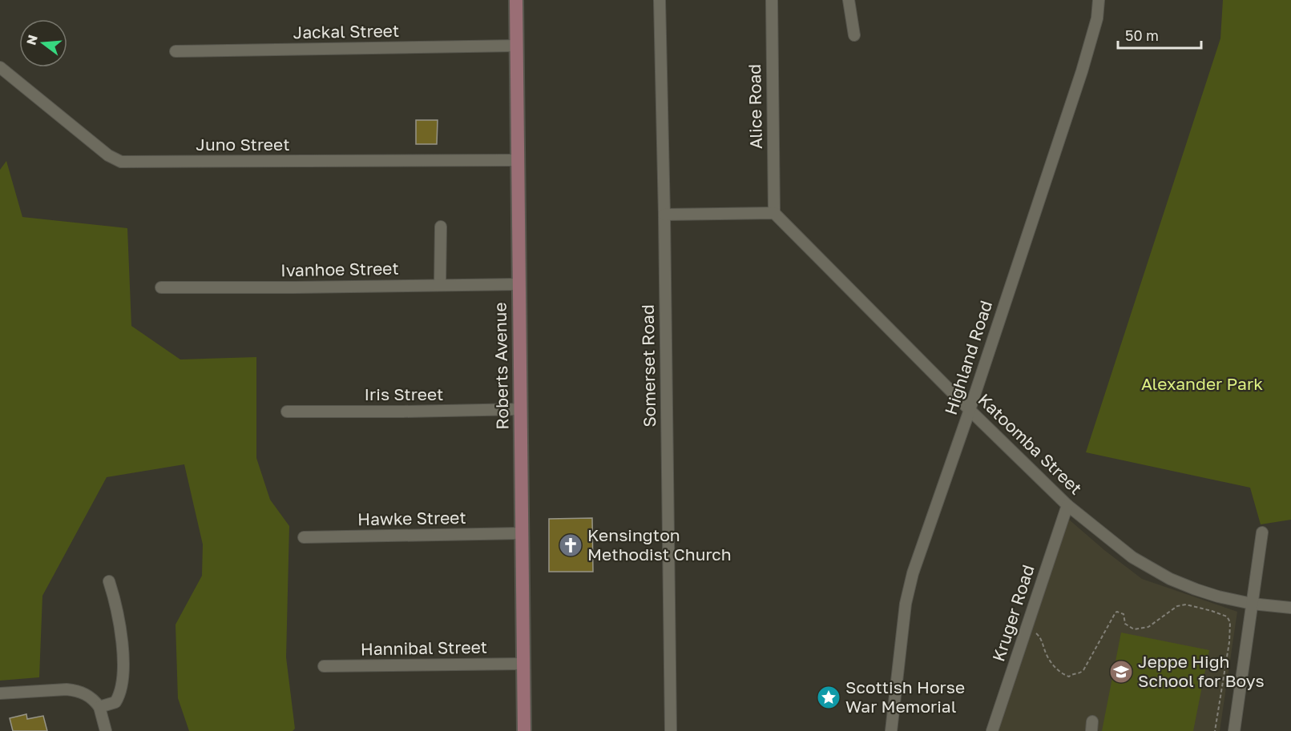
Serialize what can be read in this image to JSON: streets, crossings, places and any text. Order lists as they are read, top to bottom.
{
  "streets": {
    "main road": ["Roberts Avenue"],
    "street": [
      "Jackal Street",
      "Alice Road",
      "Juno Street",
      "Ivanhoe Street",
      "Highland Road",
      "Somerset Road",
      "Iris Street",
      "Katoomba Street",
      "Hawke Street",
      "Kruger Road",
      "Hannibal Street"
    ]
  },
  "crossings": [
    ["Jackal Street", "Roberts Avenue"],
    ["Alice Road", "Katoomba Street"],
    ["Juno Street", "Roberts Avenue"],
    ["Ivanhoe Street", "Roberts Avenue"],
    ["Highland Road", "Katoomba Street"],
    ["Roberts Avenue", "Iris Street"],
    ["Roberts Avenue", "Hawke Street"],
    ["Roberts Avenue", "Hannibal Street"],
    ["Katoomba Street", "Kruger Road"]
  ],
  "parks": ["Alexander Park"],
  "places": {
    "church": ["Kensington Methodist Church"],
    "school or university": ["Jeppe High School for Boys"],
    "place": ["Scottish Horse War Memorial"]
  },
  "scale_bar": "50 m",
  "north": "left"
}
